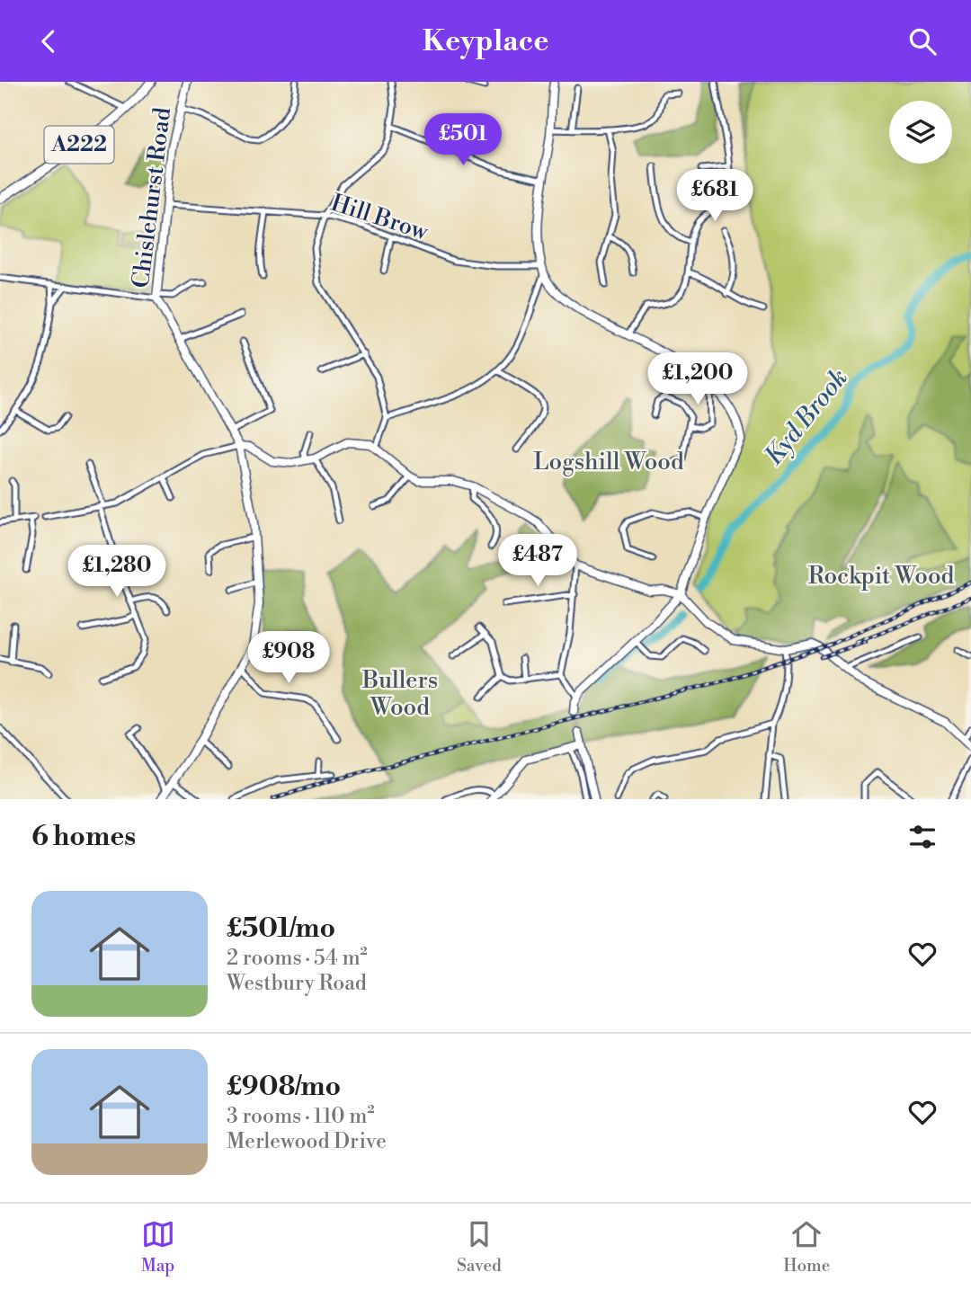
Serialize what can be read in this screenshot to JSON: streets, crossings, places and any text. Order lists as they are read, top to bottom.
{
  "streets": {
    "main road": ["A222"],
    "street": ["Chislehurst Road", "Hill Brow"]
  },
  "crossings": [
    ["Chislehurst Road", "Hill Brow"]
  ],
  "water": ["Kyd Brook"],
  "parks": ["Logshill Wood", "Rockpit Wood", "Bullers Wood"],
  "page": {
    "header": "Keyplace",
    "price": [
      "£501",
      "£681",
      "£1,200",
      "£487",
      "£1,280",
      "£908"
    ],
    "heading": "6 homes",
    "list": [
      {
        "name": "£501/mo",
        "note": "2 rooms · 54 m² · Westbury Road"
      },
      {
        "name": "£908/mo",
        "note": "3 rooms · 110 m² · Merlewood Drive"
      }
    ],
    "tabs": ["Map", "Saved", "Home"]
  }
}
